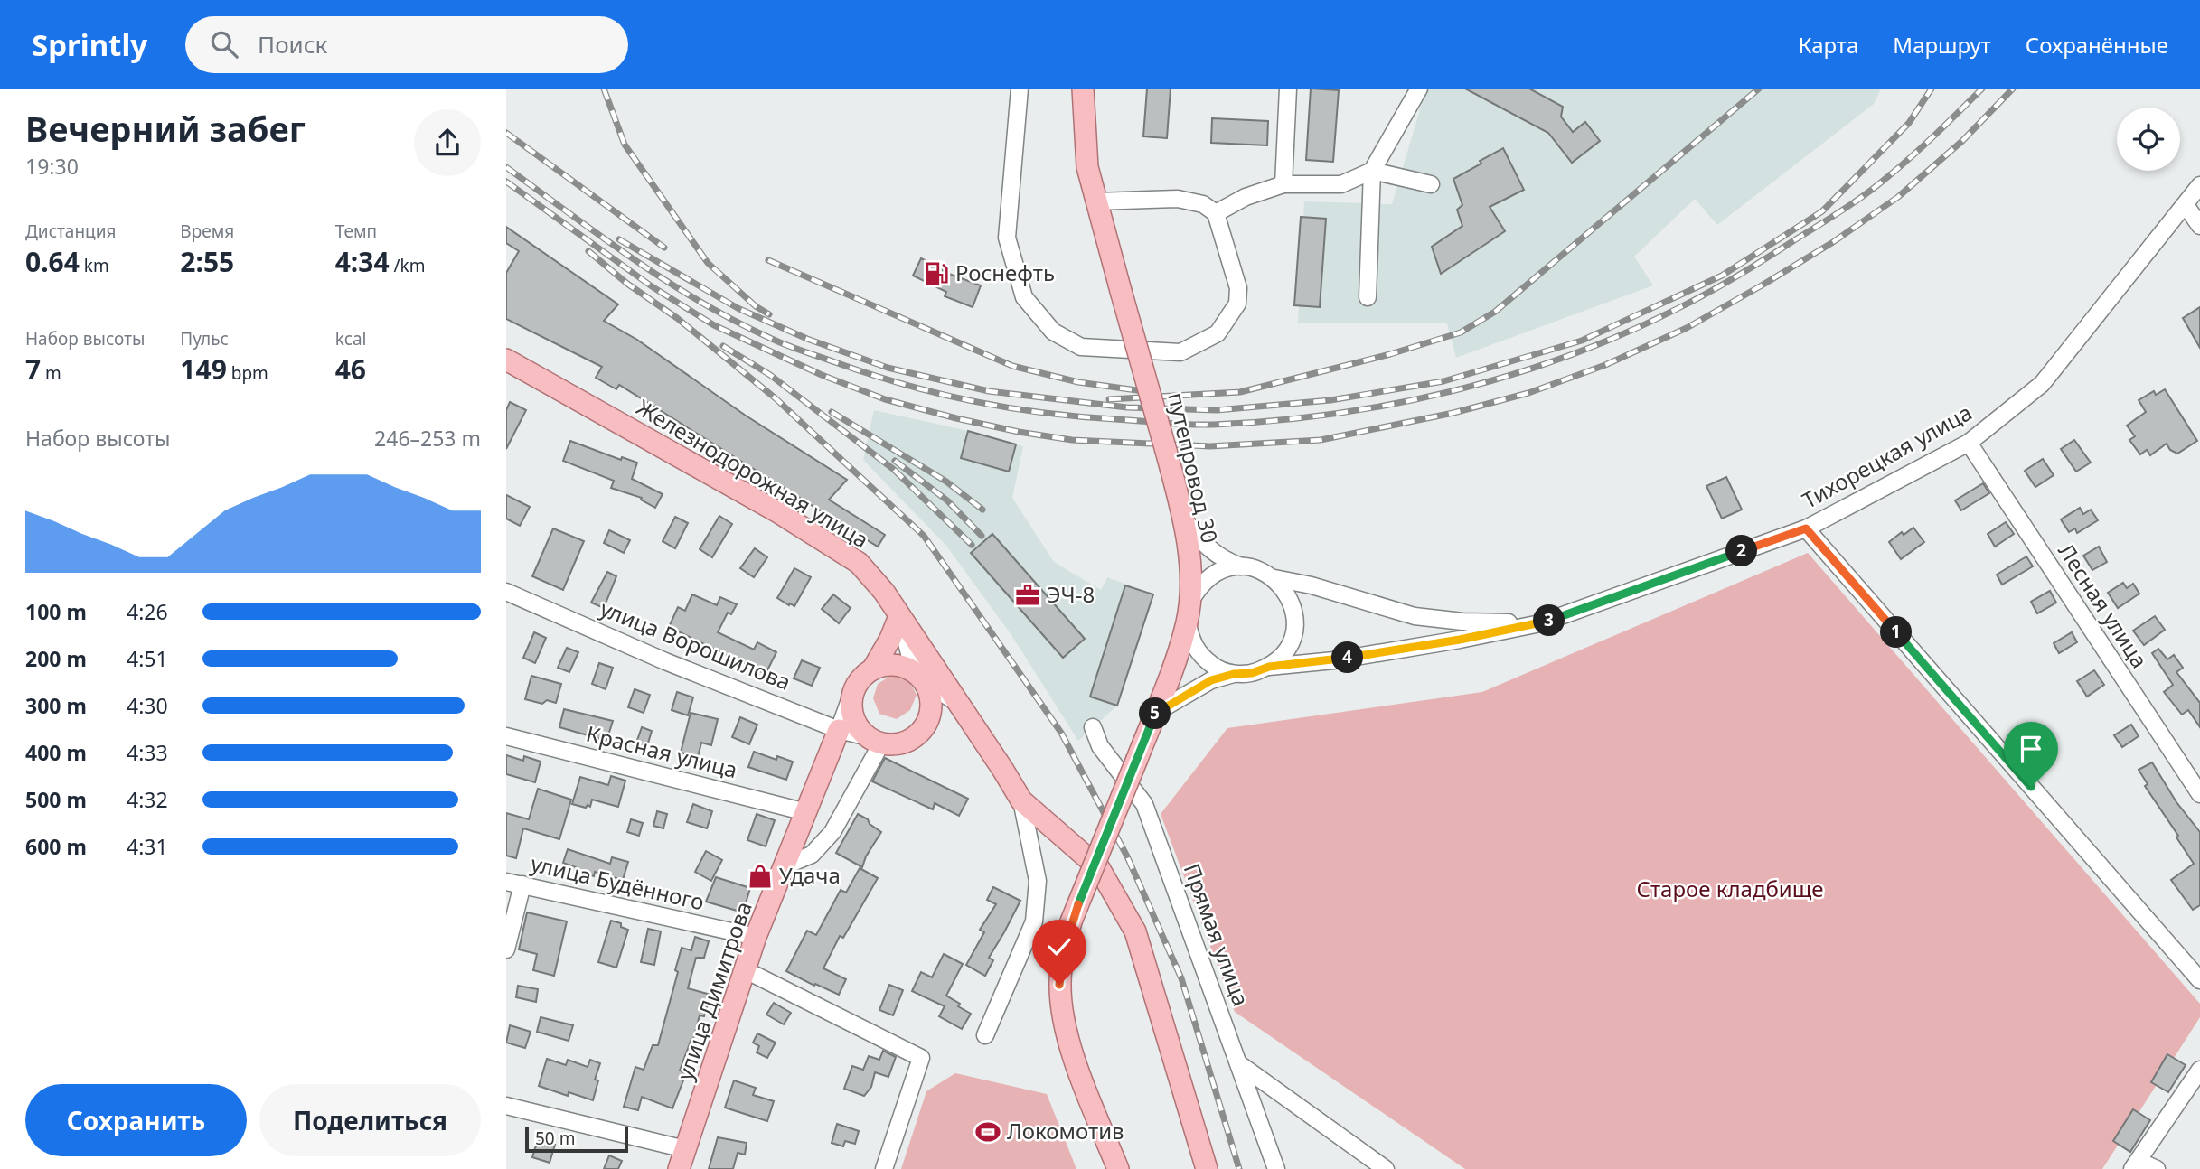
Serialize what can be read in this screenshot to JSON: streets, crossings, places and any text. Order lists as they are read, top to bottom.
{
  "streets": {
    "main road": ["путепровод 30", "Железнодорожная улица", "улица Димитрова"],
    "street": [
      "Тихорецкая улица",
      "Лесная улица",
      "улица Ворошилова",
      "Красная улица",
      "улица Будённого",
      "Прямая улица"
    ]
  },
  "crossings": [
    ["Тихорецкая улица", "Лесная улица"],
    ["улица Ворошилова", "улица Димитрова"],
    ["Красная улица", "улица Димитрова"],
    ["улица Будённого", "улица Димитрова"]
  ],
  "parks": ["Старое кладбище"],
  "places": {
    "fuel station": ["Роснефть"],
    "office": ["ЭЧ-8"],
    "shop": ["Удача"],
    "sports": ["Локомотив"]
  },
  "scale_bar": "50 m",
  "page": {
    "header": "Sprintly",
    "search": "Поиск",
    "nav": ["Карта", "Маршрут", "Сохранённые"],
    "heading": ["Вечерний забег", "19:30"],
    "stats": [
      ["Дистанция", "0.64 km"],
      ["Время", "2:55"],
      ["Темп", "4:34 /km"],
      ["Набор высоты", "7 m"],
      ["Пульс", "149 bpm"],
      ["kcal", "46"]
    ],
    "chart": ["Набор высоты", "246–253 m"],
    "pins": [
      "2",
      "3",
      "1",
      "4",
      "5"
    ],
    "list": [
      {
        "name": "100 m",
        "note": "4:26"
      },
      {
        "name": "200 m",
        "note": "4:51"
      },
      {
        "name": "300 m",
        "note": "4:30"
      },
      {
        "name": "400 m",
        "note": "4:33"
      },
      {
        "name": "500 m",
        "note": "4:32"
      },
      {
        "name": "600 m",
        "note": "4:31"
      }
    ],
    "buttons": ["Сохранить", "Поделиться"],
    "scale": "50 m"
  }
}
